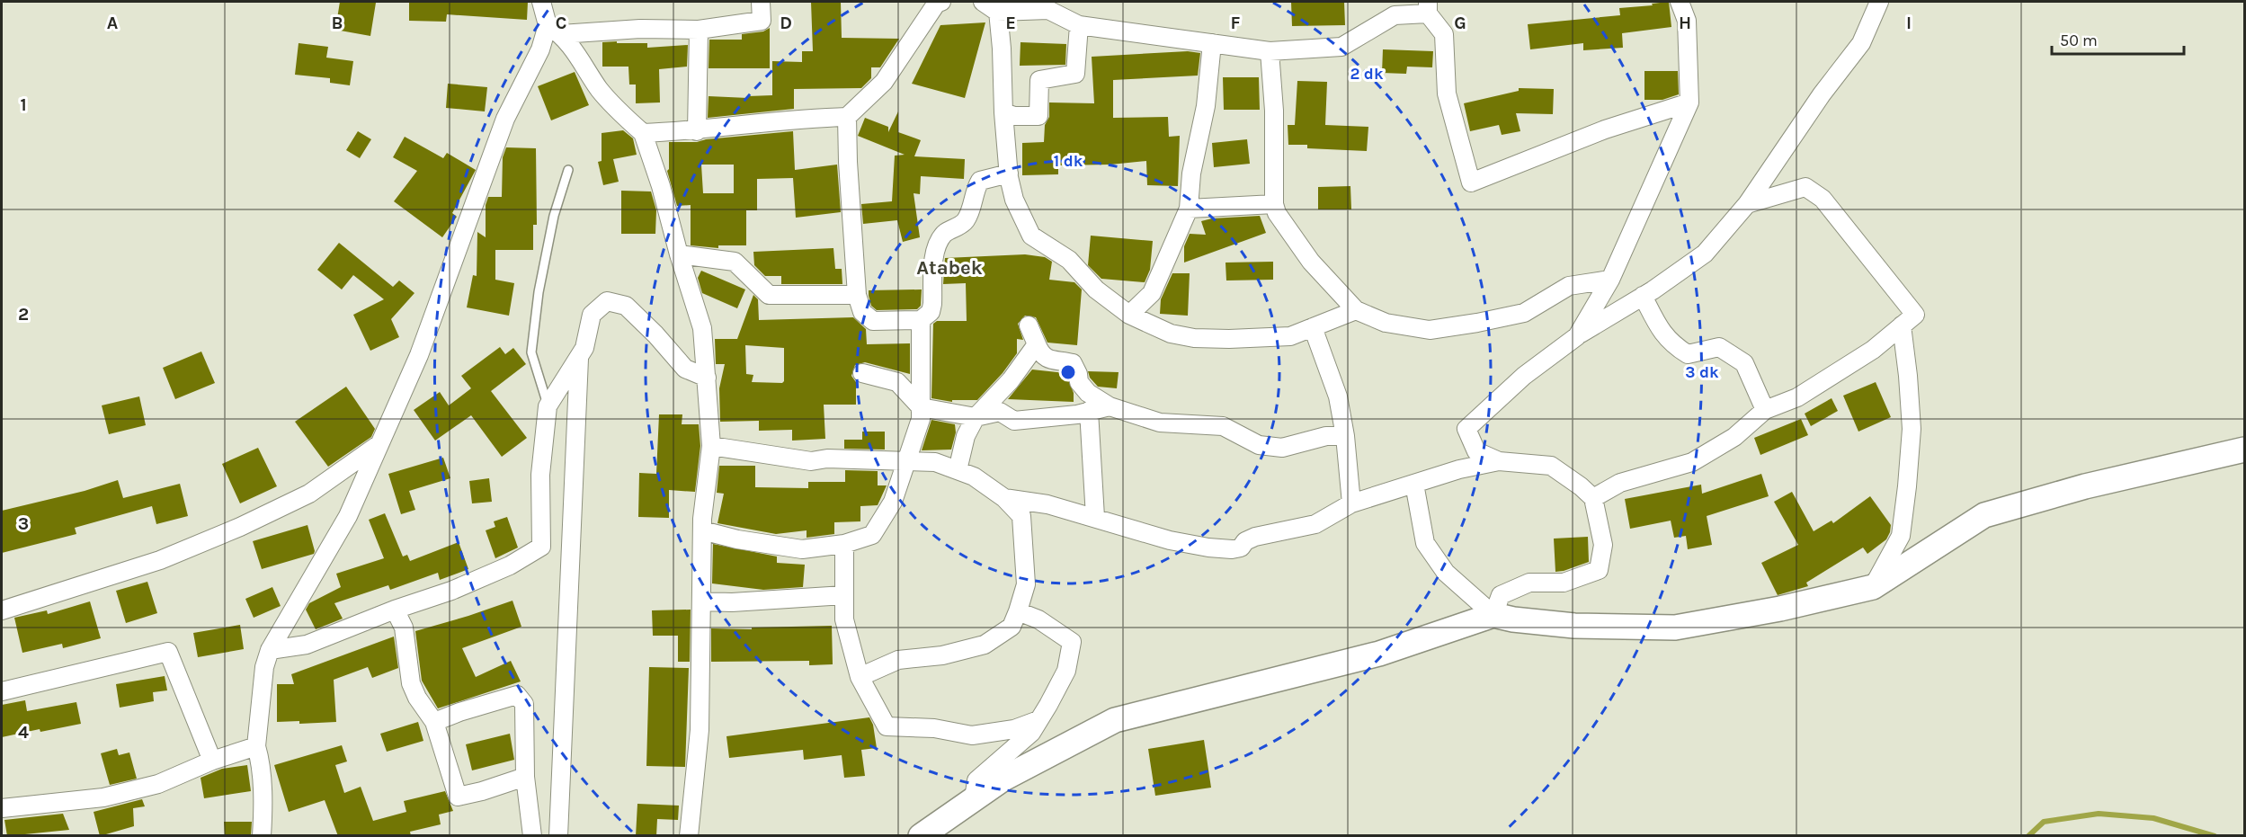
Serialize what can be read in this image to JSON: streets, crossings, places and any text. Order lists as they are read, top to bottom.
{
  "districts": ["Atabek"],
  "scale_bar": "50 m",
  "grid": {
    "columns": [
      "A",
      "B",
      "C",
      "D",
      "E",
      "F",
      "G",
      "H",
      "I"
    ],
    "rows": [
      "1",
      "2",
      "3",
      "4"
    ]
  },
  "rings": ["2 dk", "1 dk", "3 dk"]
}
